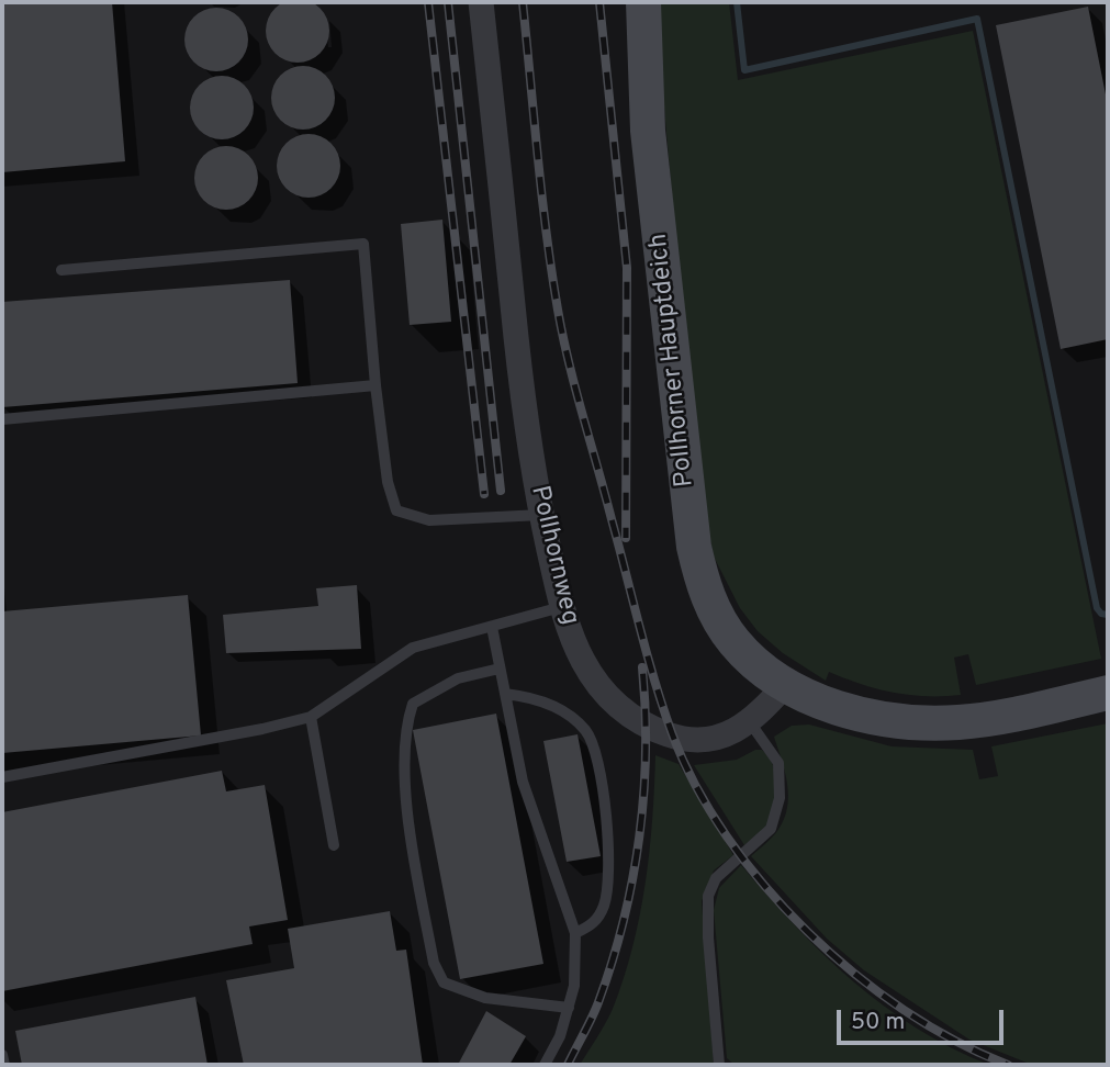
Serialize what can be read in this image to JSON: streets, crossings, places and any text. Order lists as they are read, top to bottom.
{
  "streets": {
    "main road": ["Pollhorner Hauptdeich"],
    "street": ["Pollhornweg"]
  },
  "crossings": [
    ["Pollhorner Hauptdeich", "Pollhornweg"]
  ],
  "scale_bar": "50 m"
}
